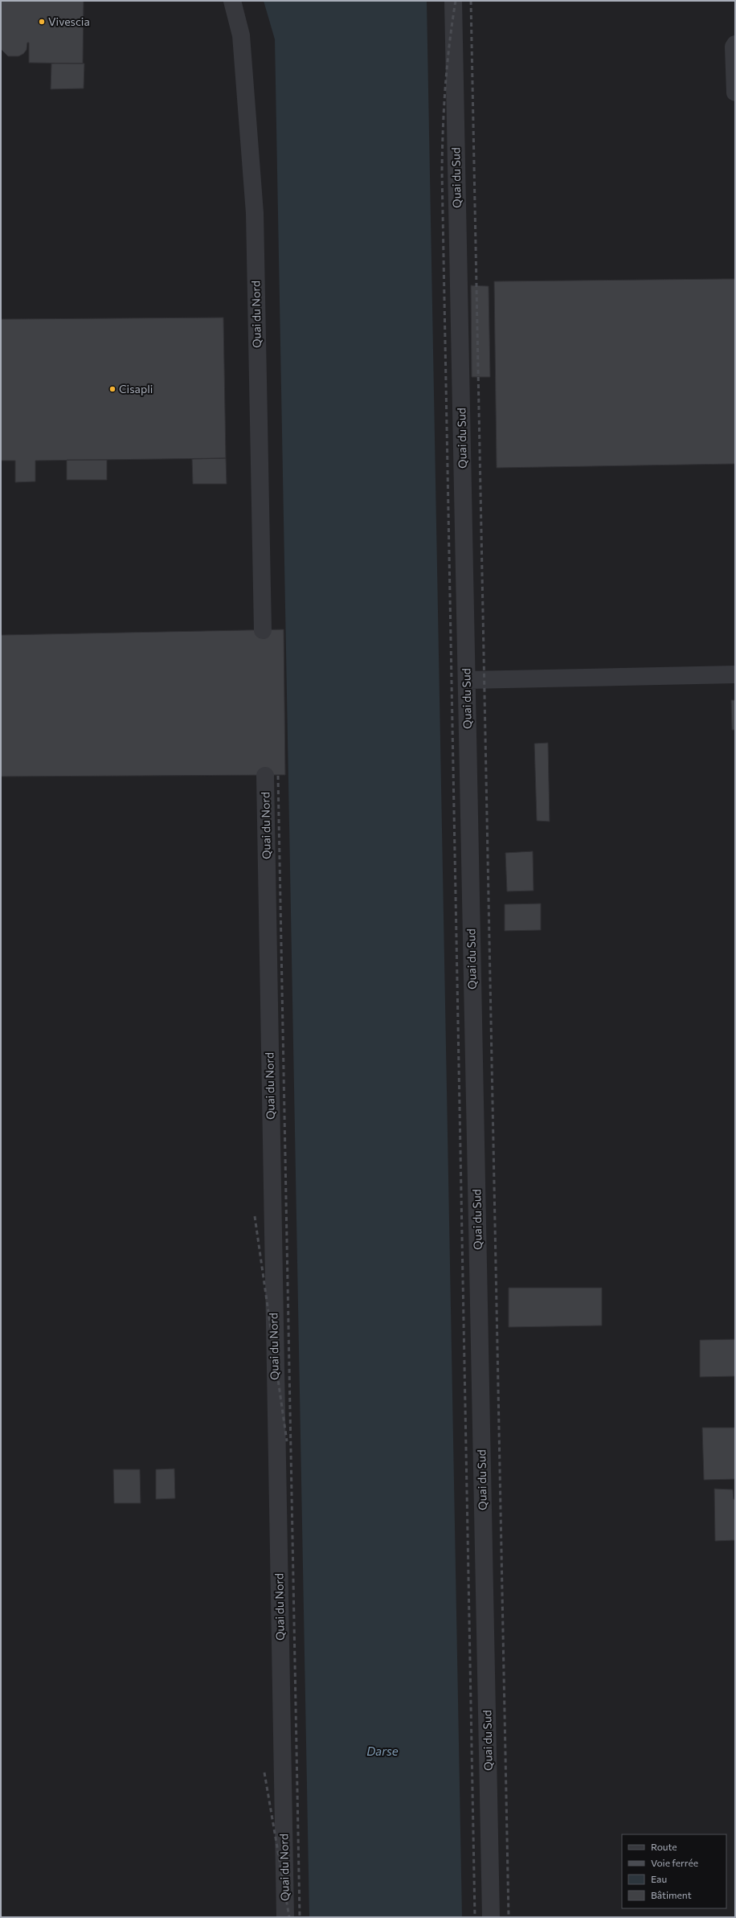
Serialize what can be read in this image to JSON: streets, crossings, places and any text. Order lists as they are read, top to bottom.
{
  "streets": {
    "street": ["Quai du Sud", "Quai du Nord"]
  },
  "water": ["Darse"],
  "places": ["Vivescia", "Cisapli"],
  "legend": [
    "Route",
    "Voie ferrée",
    "Eau",
    "Bâtiment"
  ]
}
